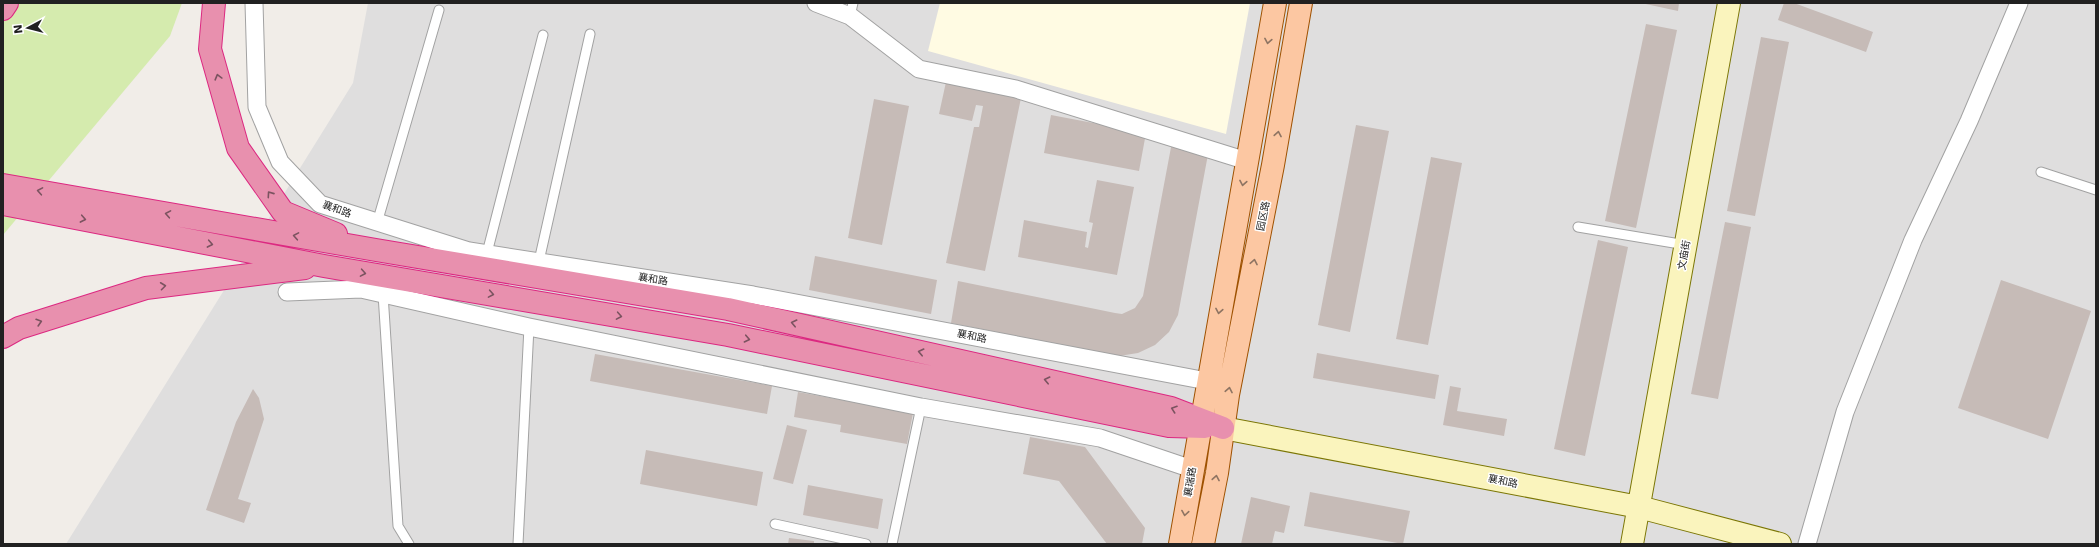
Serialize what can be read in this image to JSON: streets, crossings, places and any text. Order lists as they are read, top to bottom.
{
  "streets": {
    "main road": [
      "襄和路",
      "园区路",
      "文庙街",
      "襄瑞路"
    ]
  },
  "crossings": [
    ["襄和路", "园区路"],
    ["襄和路", "文庙街"]
  ],
  "north": "left"
}
